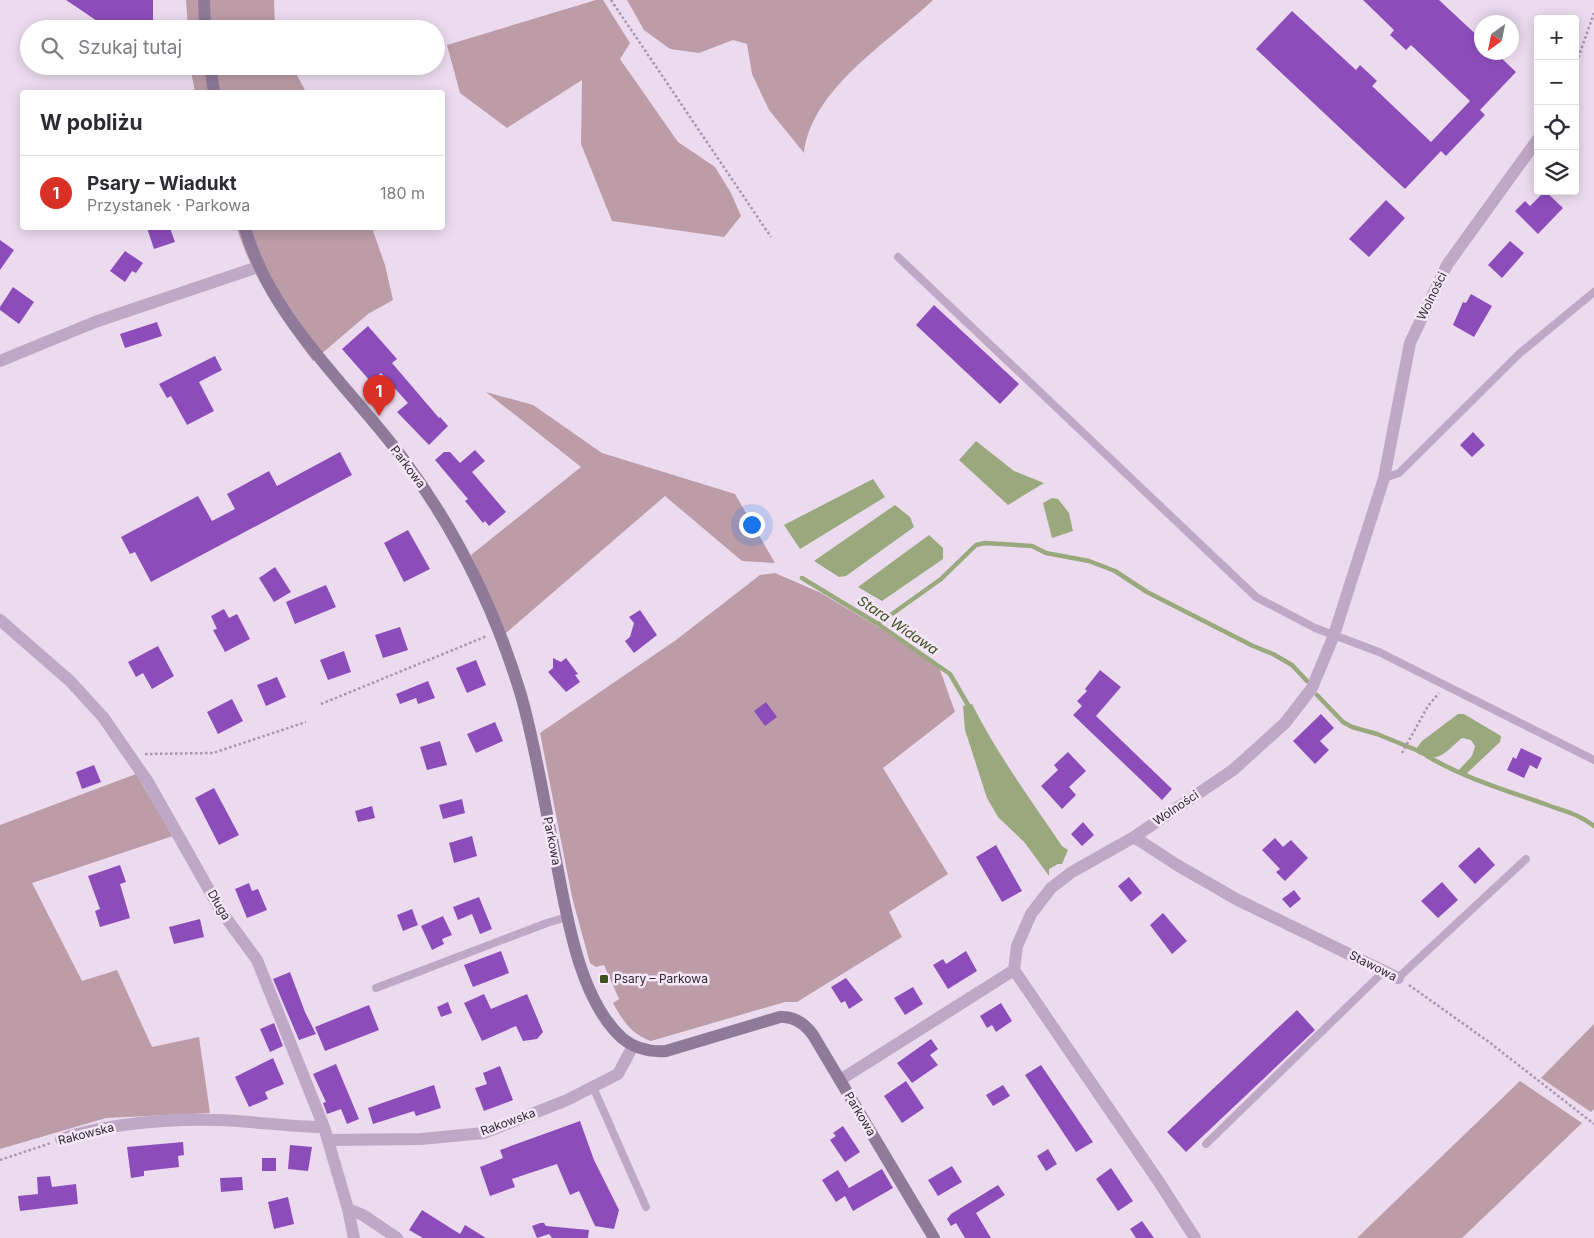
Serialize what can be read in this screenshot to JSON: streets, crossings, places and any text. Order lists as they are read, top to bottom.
{
  "streets": {
    "street": [
      "Wolności",
      "Parkowa",
      "Długa",
      "Stawowa",
      "Rakowska"
    ]
  },
  "crossings": [
    ["Wolności", "Stawowa"],
    ["Parkowa", "Rakowska"],
    ["Długa", "Rakowska"]
  ],
  "water": ["Stara Widawa"],
  "places": {
    "transit": ["Psary – Parkowa"]
  },
  "north": "bottom left",
  "page": {
    "map_buttons": ["+", "−"],
    "search": "Szukaj tutaj",
    "heading": "W pobliżu",
    "list": [
      {
        "mark": "1",
        "name": "Psary – Wiadukt",
        "note": "Przystanek · Parkowa",
        "value": "180 m"
      }
    ],
    "pins": "1"
  }
}
